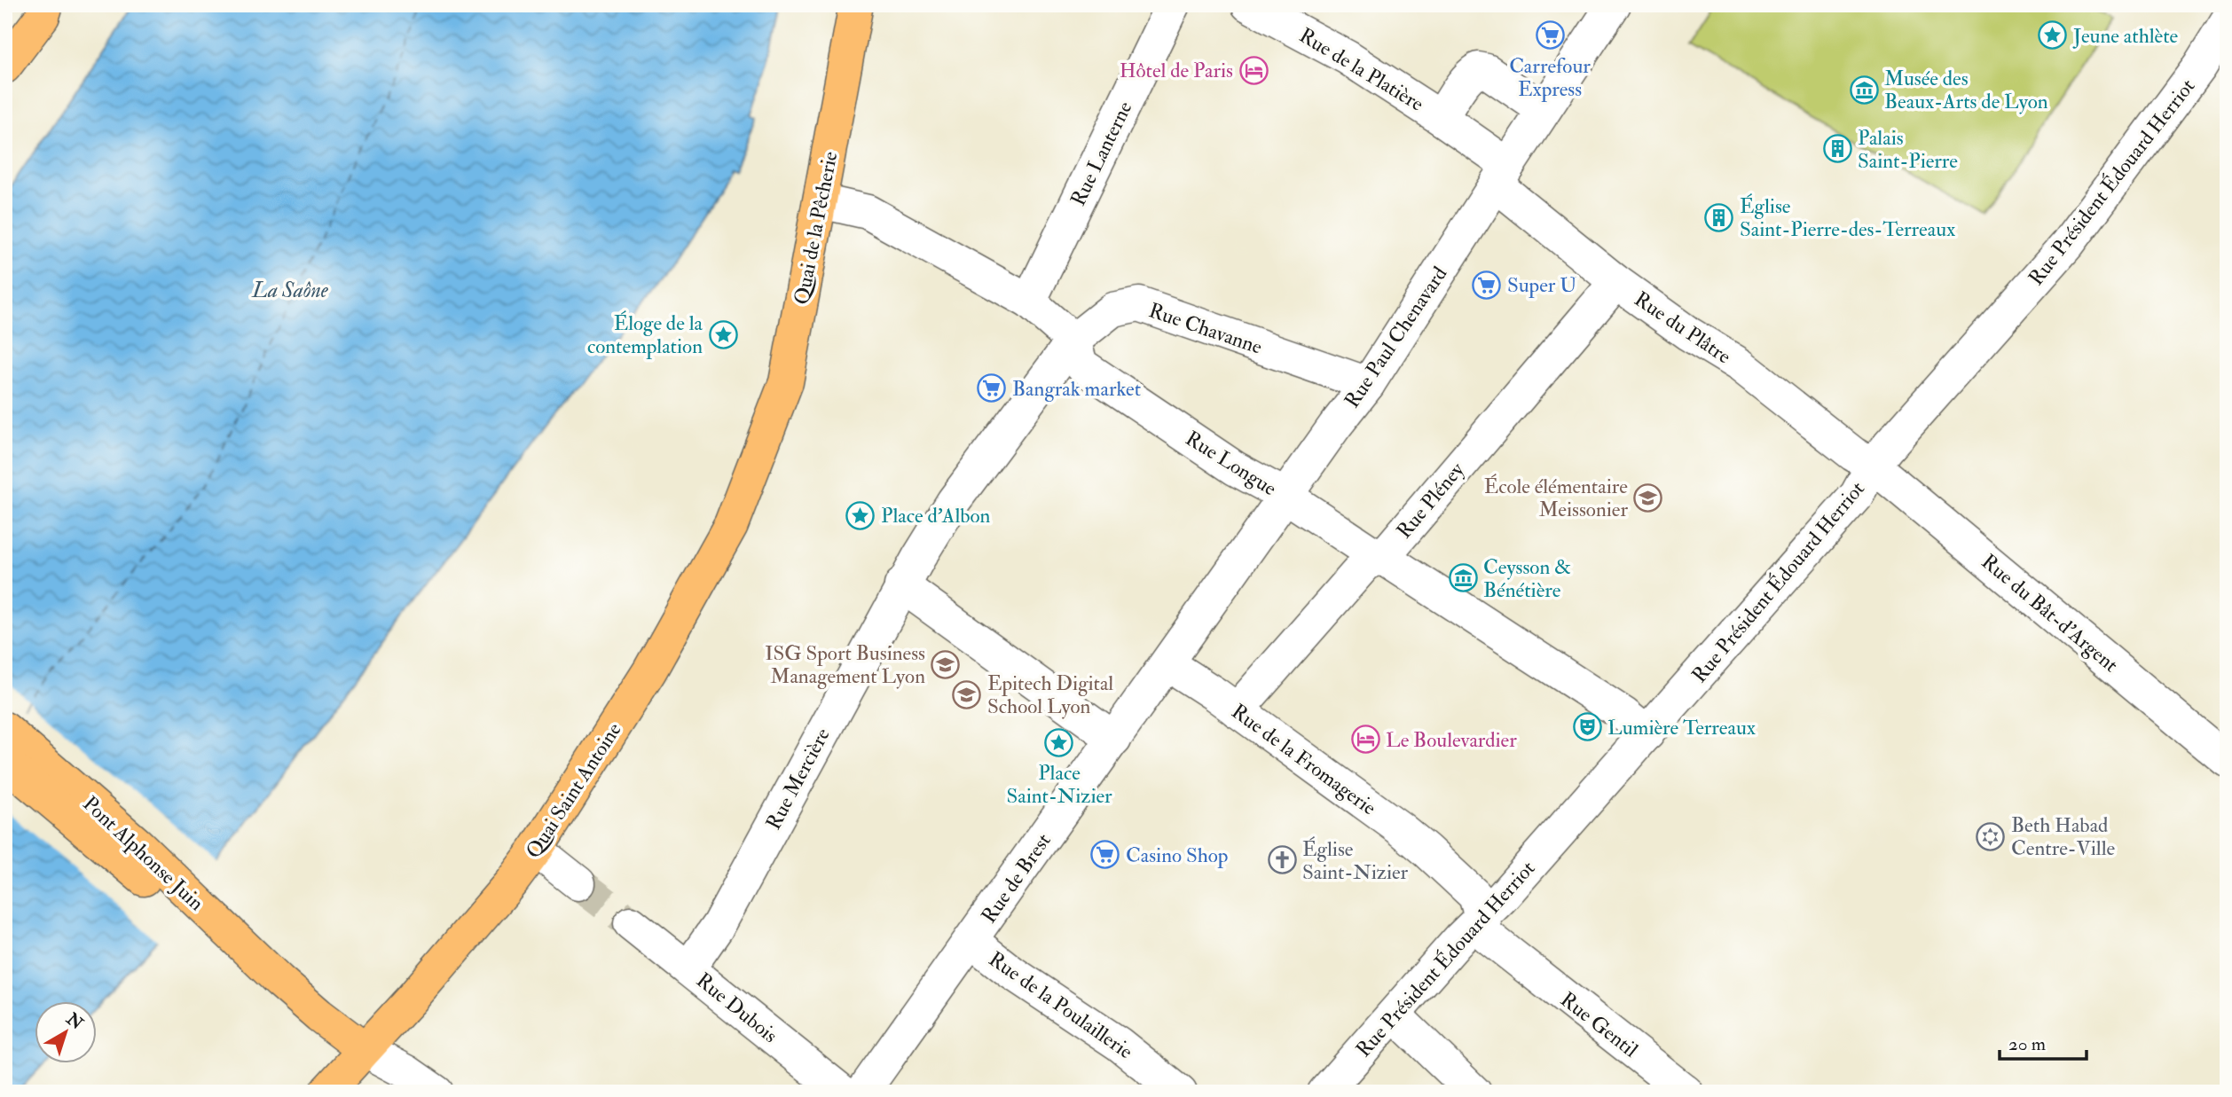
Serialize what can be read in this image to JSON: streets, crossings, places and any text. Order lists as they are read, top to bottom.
{
  "streets": {
    "main road": ["Quai de la Pêcherie", "Quai Saint Antoine", "Pont Alphonse Juin"],
    "street": [
      "Rue de la Platière",
      "Rue Lanterne",
      "Rue Président Édouard Herriot",
      "Rue du Plâtre",
      "Rue Chavanne",
      "Rue Paul Chenavard",
      "Rue Longue",
      "Rue Pléney",
      "Rue du Bât-d'Argent",
      "Rue de la Fromagerie",
      "Rue Mercière",
      "Rue de Brest",
      "Rue de la Poulaillerie",
      "Rue Dubois",
      "Rue Gentil"
    ]
  },
  "crossings": [
    ["Rue de la Platière", "Rue du Plâtre"],
    ["Rue de la Platière", "Rue Paul Chenavard"],
    ["Rue Lanterne", "Rue Longue"],
    ["Rue Président Édouard Herriot", "Rue du Plâtre"],
    ["Rue Président Édouard Herriot", "Rue Longue"],
    ["Rue Président Édouard Herriot", "Rue du Bât-d'Argent"],
    ["Rue Président Édouard Herriot", "Rue de la Fromagerie"],
    ["Quai de la Pêcherie", "Rue Longue"],
    ["Quai de la Pêcherie", "Quai Saint Antoine"],
    ["Rue du Plâtre", "Rue Paul Chenavard"],
    ["Rue du Plâtre", "Rue Pléney"],
    ["Rue du Plâtre", "Rue du Bât-d'Argent"],
    ["Rue Chavanne", "Rue Paul Chenavard"],
    ["Rue Chavanne", "Rue Longue"],
    ["Rue Chavanne", "Rue Mercière"],
    ["Rue Paul Chenavard", "Rue Longue"],
    ["Rue Paul Chenavard", "Rue de la Fromagerie"],
    ["Rue Paul Chenavard", "Rue de Brest"],
    ["Rue Longue", "Rue Pléney"],
    ["Rue Pléney", "Rue de la Fromagerie"],
    ["Rue de la Fromagerie", "Rue de Brest"],
    ["Rue de la Fromagerie", "Rue Gentil"],
    ["Rue Mercière", "Rue Dubois"],
    ["Quai Saint Antoine", "Pont Alphonse Juin"],
    ["Rue de Brest", "Rue de la Poulaillerie"]
  ],
  "water": ["La Saône"],
  "places": {
    "supermarket": [
      "Carrefour Express",
      "Super U",
      "Bangrak market",
      "Casino Shop"
    ],
    "place": [
      "Jeune athlète",
      "Éloge de la contemplation",
      "Place d'Albon",
      "Place Saint-Nizier"
    ],
    "hotel": ["Hôtel de Paris", "Le Boulevardier"],
    "museum": ["Musée des Beaux-Arts de Lyon", "Ceysson & Bénétière"],
    "building": ["Palais Saint-Pierre", "Église Saint-Pierre-des-Terreaux"],
    "school or university": ["École élémentaire Meissonier", "ISG Sport Business Management Lyon", "Epitech Digital School Lyon"],
    "theatre": ["Lumière Terreaux"],
    "synagogue": ["Beth Habad Centre-Ville"],
    "church": ["Église Saint-Nizier"]
  },
  "scale_bar": "20 m",
  "north": "top right"
}
